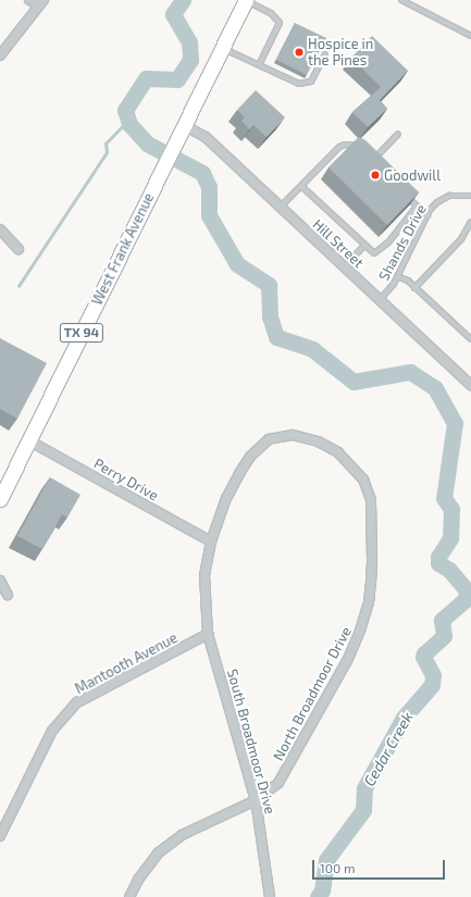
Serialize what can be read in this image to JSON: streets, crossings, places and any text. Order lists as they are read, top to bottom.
{
  "streets": {
    "main road": ["West Frank Avenue", "TX 94"],
    "street": [
      "Hill Street",
      "Perry Drive",
      "Mantooth Avenue",
      "North Broadmoor Drive",
      "South Broadmoor Drive"
    ],
    "lane": ["Shands Drive"]
  },
  "crossings": [
    ["Shands Drive", "Hill Street"],
    ["Hill Street", "West Frank Avenue"],
    ["West Frank Avenue", "Perry Drive"],
    ["Perry Drive", "North Broadmoor Drive"],
    ["Perry Drive", "South Broadmoor Drive"],
    ["Mantooth Avenue", "South Broadmoor Drive"],
    ["North Broadmoor Drive", "South Broadmoor Drive"]
  ],
  "water": ["Cedar Creek"],
  "places": ["Hospice in the Pines", "Goodwill"],
  "scale_bar": "100 m"
}
